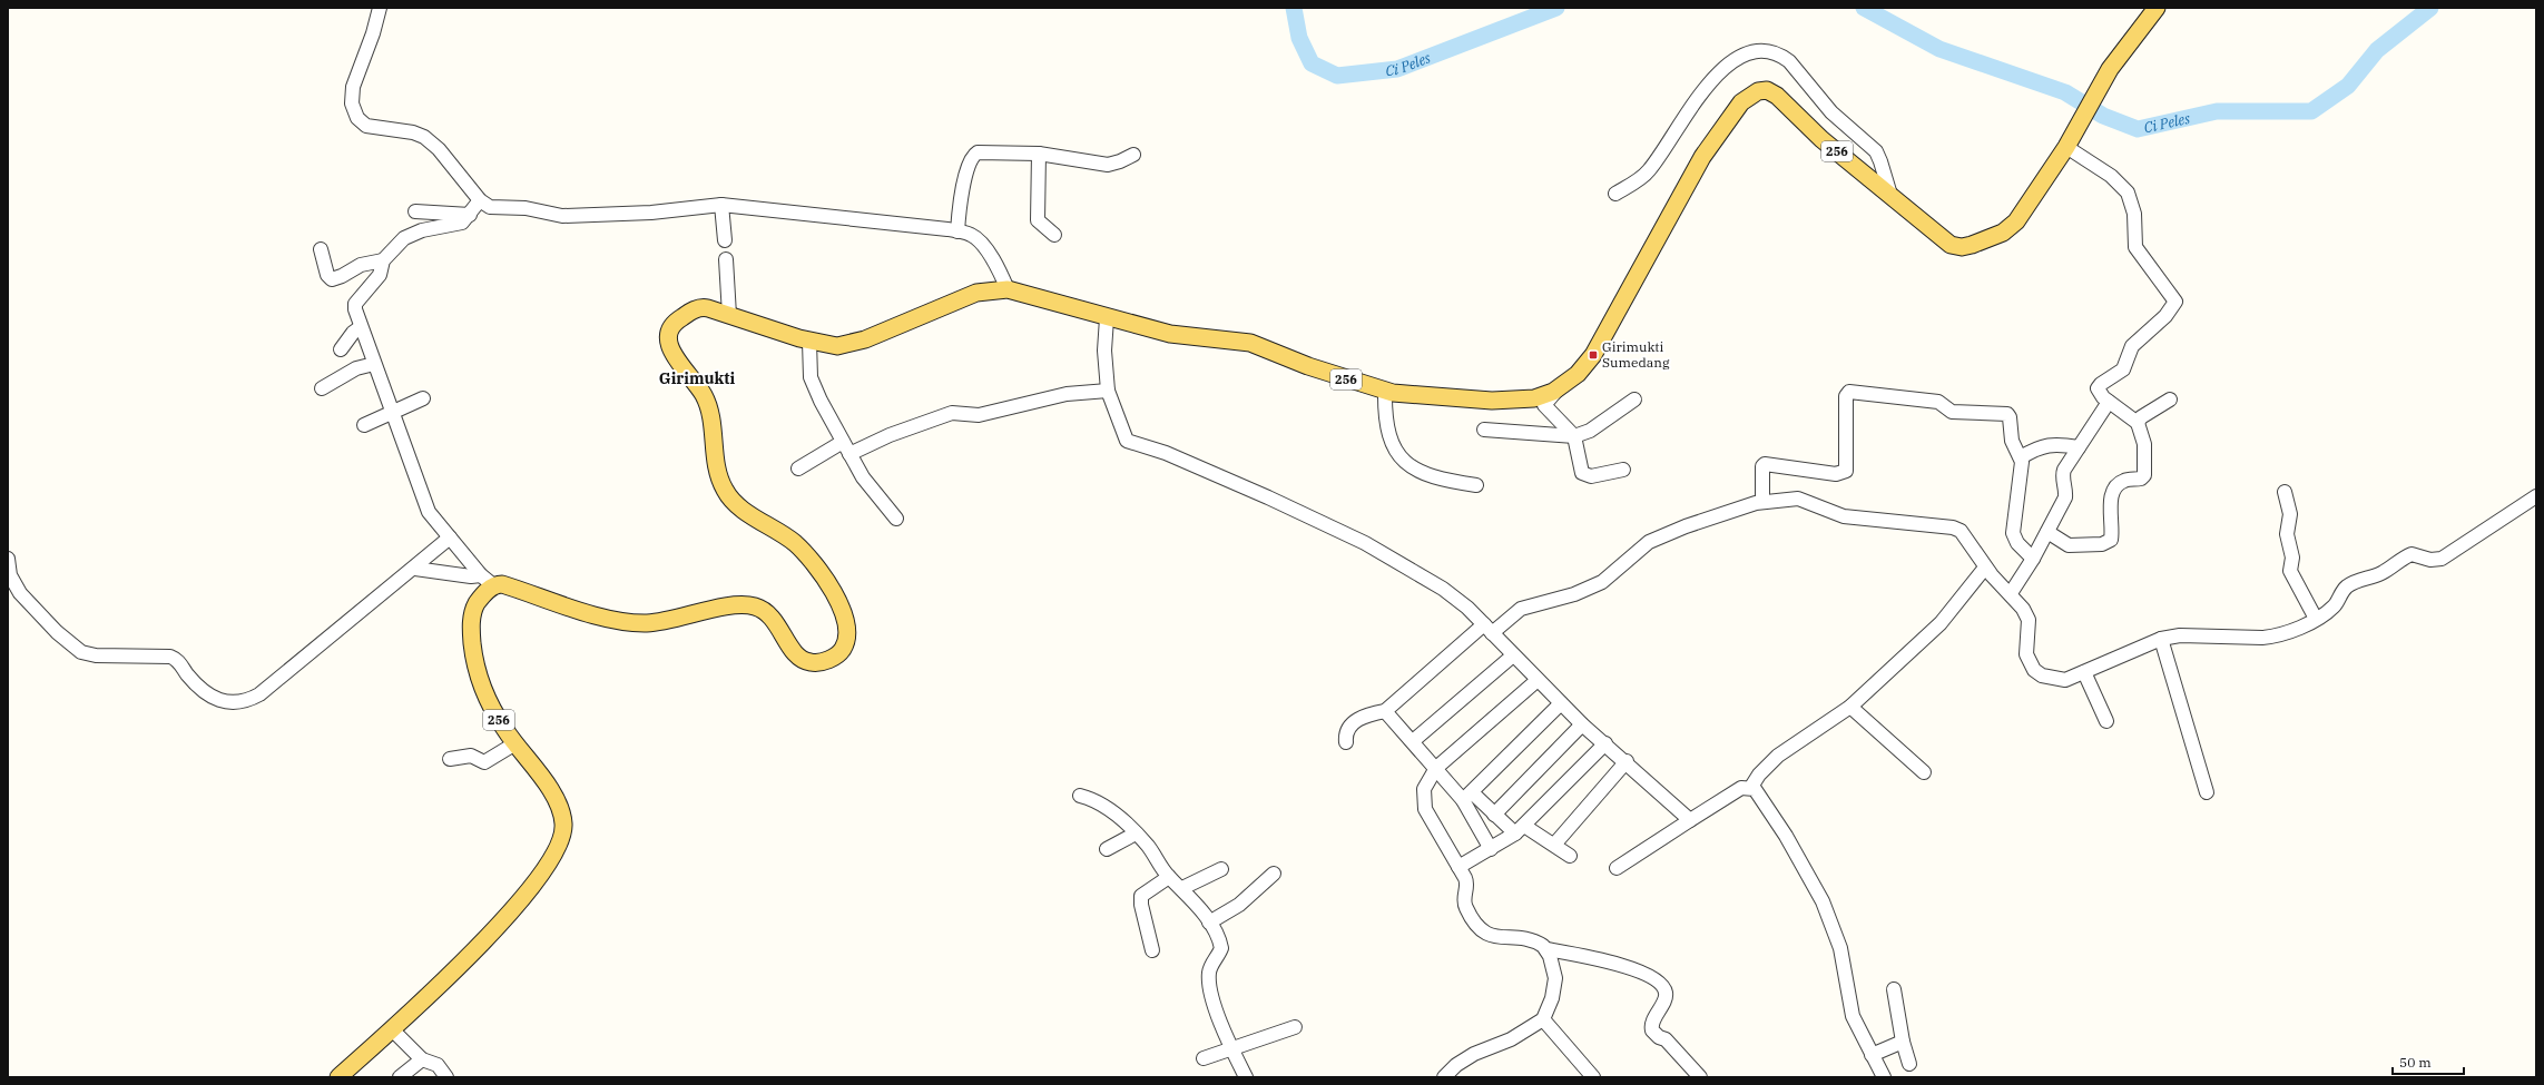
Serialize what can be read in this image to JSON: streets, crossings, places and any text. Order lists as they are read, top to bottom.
{
  "streets": {
    "main road": ["256"]
  },
  "districts": ["Girimukti"],
  "water": ["Ci Peles"],
  "places": {
    "transit": ["Girimukti Sumedang"]
  },
  "scale_bar": "50 m"
}
